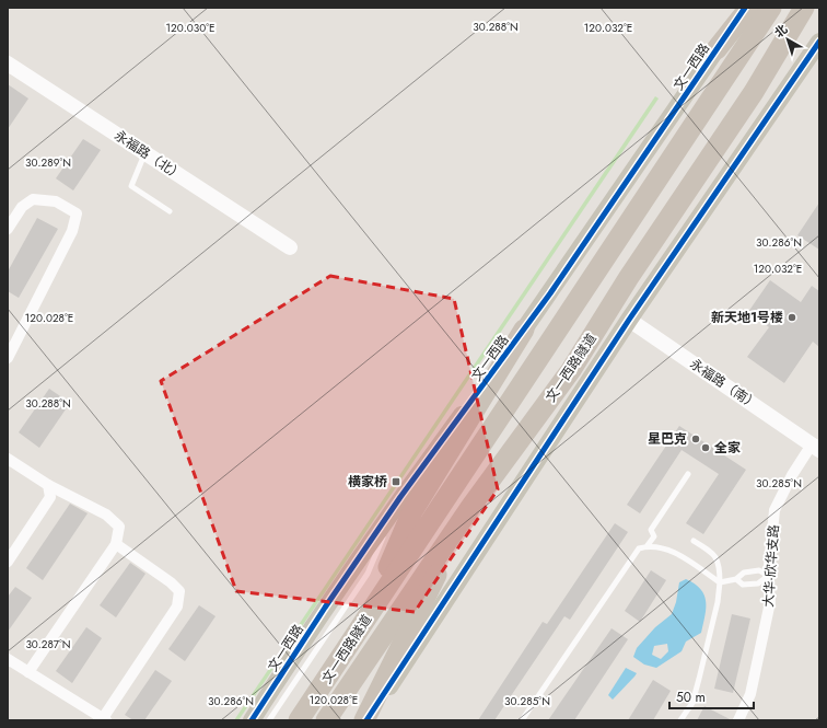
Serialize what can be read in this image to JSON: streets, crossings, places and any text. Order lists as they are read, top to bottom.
{
  "streets": {
    "highway": ["文一西路隧道"],
    "main road": ["文一西路"],
    "street": ["永福路（北）", "永福路（南）", "大华·欣华支路"]
  },
  "crossings": [
    ["永福路（南）", "大华·欣华支路"]
  ],
  "places": {
    "other": ["新天地1号楼", "星巴克", "全家"],
    "transit": ["横家桥"]
  },
  "scale_bar": "50 m",
  "north": "top left",
  "coordinates": [
    "30.288°N",
    "120.032°E",
    "120.030°E",
    "30.289°N",
    "30.286°N",
    "120.028°E",
    "30.285°N",
    "30.287°N"
  ]
}
